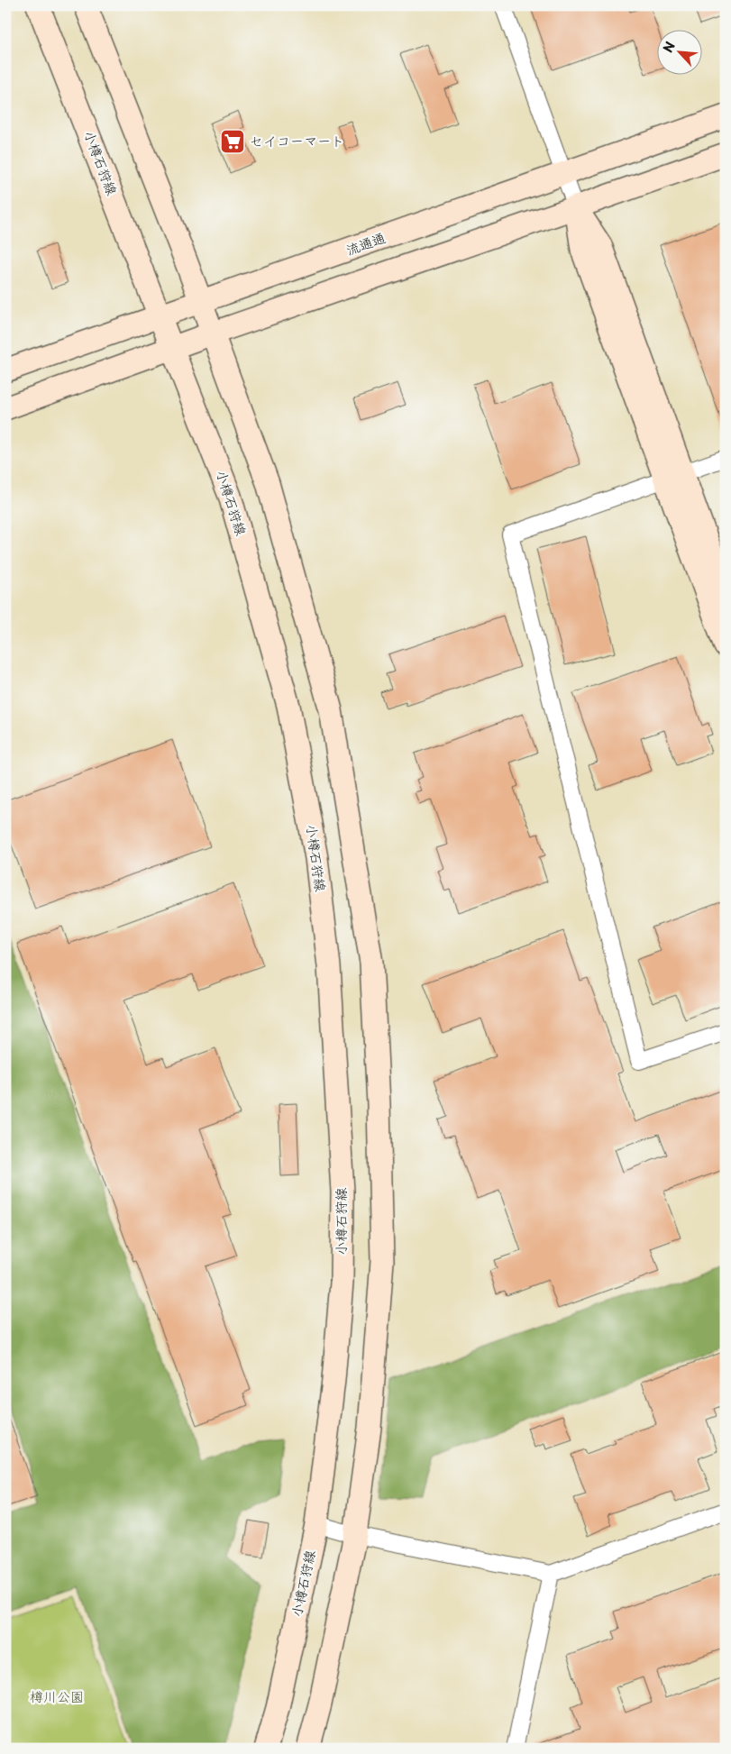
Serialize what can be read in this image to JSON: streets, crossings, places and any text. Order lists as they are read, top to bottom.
{
  "streets": {
    "main road": ["小樽石狩線", "流通通"]
  },
  "crossings": [
    ["小樽石狩線", "流通通"]
  ],
  "parks": ["樽川公園"],
  "places": {
    "supermarket": ["セイコーマート"]
  },
  "north": "top left"
}
